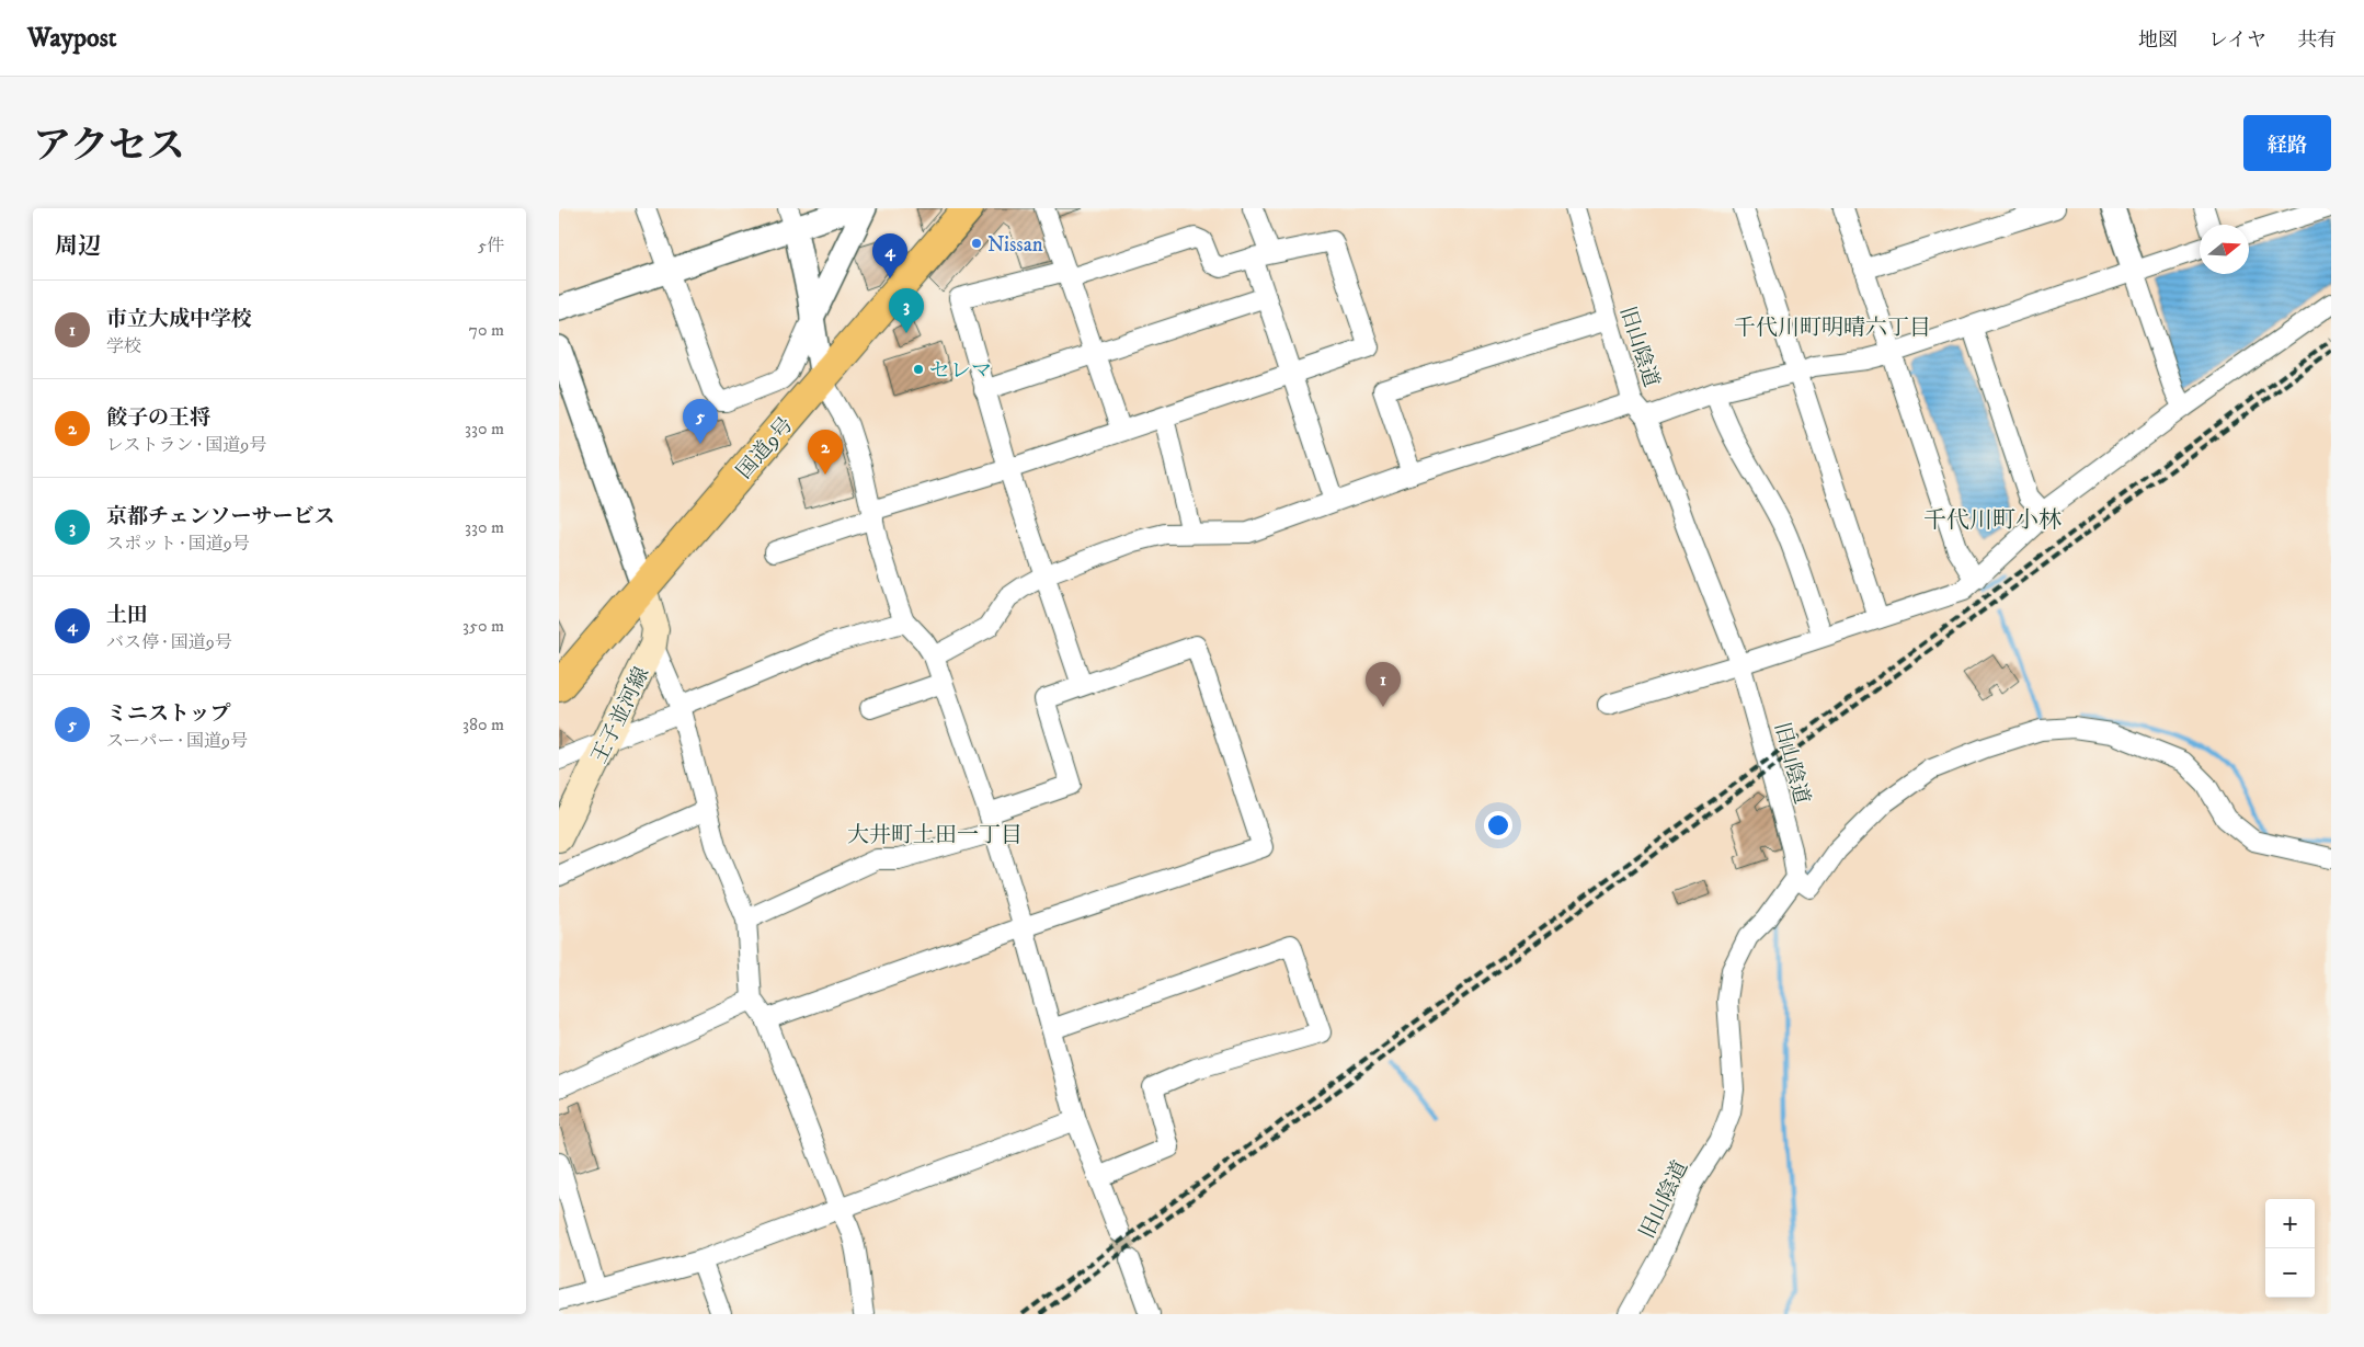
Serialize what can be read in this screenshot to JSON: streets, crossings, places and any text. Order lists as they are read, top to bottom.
{
  "streets": {
    "highway": ["国道9号"],
    "main road": ["王子並河線"],
    "street": ["旧山陰道"]
  },
  "crossings": [
    ["国道9号", "王子並河線"]
  ],
  "districts": ["千代川町明晴六丁目", "千代川町小林", "大井町土田一丁目"],
  "places": ["Nissan", "セレマ"],
  "north": "right",
  "page": {
    "header": "Waypost",
    "nav": ["地図", "レイヤ", "共有"],
    "title": "アクセス",
    "buttons": "経路",
    "heading": ["周辺", "5件"],
    "pins": [
      "4",
      "3",
      "5",
      "2",
      "1"
    ],
    "list": [
      {
        "mark": "1",
        "name": "市立大成中学校",
        "note": "学校",
        "value": "70 m"
      },
      {
        "mark": "2",
        "name": "餃子の王将",
        "note": "レストラン · 国道9号",
        "value": "330 m"
      },
      {
        "mark": "3",
        "name": "京都チェンソーサービス",
        "note": "スポット · 国道9号",
        "value": "330 m"
      },
      {
        "mark": "4",
        "name": "土田",
        "note": "バス停 · 国道9号",
        "value": "350 m"
      },
      {
        "mark": "5",
        "name": "ミニストップ",
        "note": "スーパー · 国道9号",
        "value": "380 m"
      }
    ],
    "map_buttons": ["+", "−"]
  }
}
